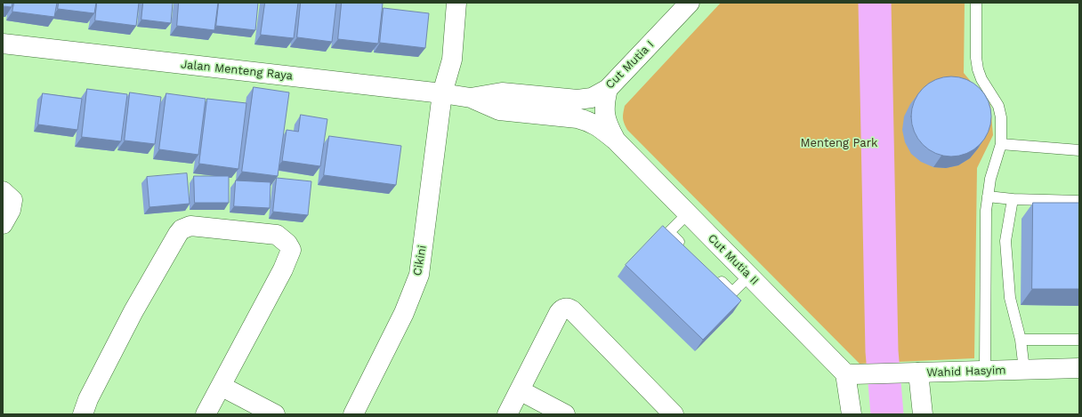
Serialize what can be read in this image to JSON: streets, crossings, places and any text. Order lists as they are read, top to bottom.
{
  "streets": {
    "main road": [
      "Cut Mutia I",
      "Jalan Menteng Raya",
      "Cut Mutia II",
      "Cikini",
      "Wahid Hasyim"
    ]
  },
  "crossings": [
    ["Cut Mutia I", "Jalan Menteng Raya"],
    ["Cut Mutia I", "Cut Mutia II"],
    ["Jalan Menteng Raya", "Cut Mutia II"],
    ["Jalan Menteng Raya", "Cikini"],
    ["Cut Mutia II", "Wahid Hasyim"]
  ],
  "parks": ["Menteng Park"]
}
